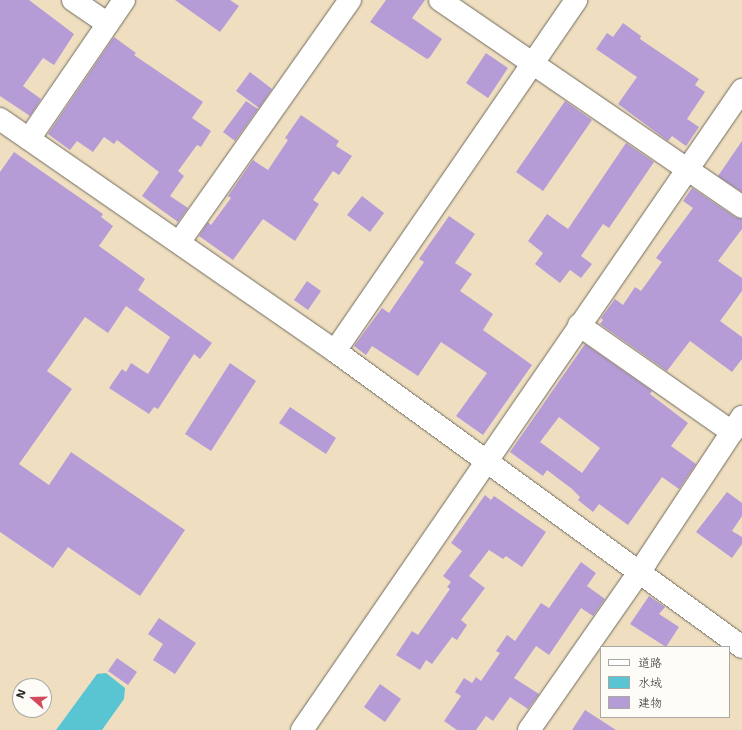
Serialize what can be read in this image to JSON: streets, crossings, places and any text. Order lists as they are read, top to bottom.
{
  "legend": ["道路", "水域", "建物"],
  "north": "left"
}
